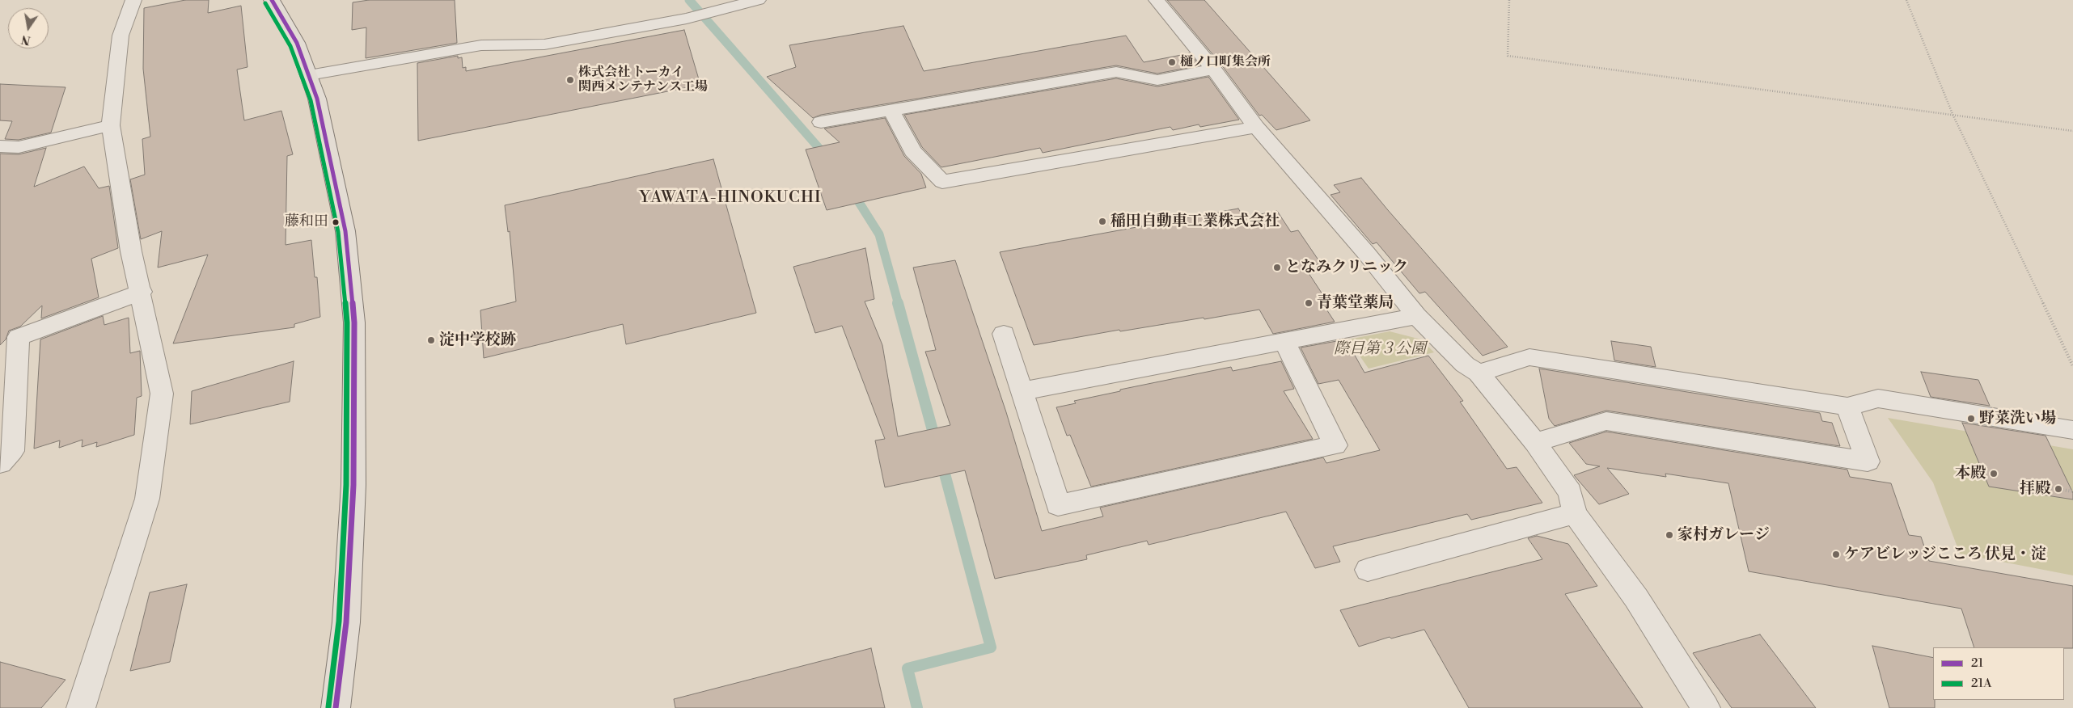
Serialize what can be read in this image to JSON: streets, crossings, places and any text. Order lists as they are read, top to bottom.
{
  "districts": ["YAWATA-HINOKUCHI"],
  "parks": ["際目第３公園"],
  "places": [
    "樋ノ口町集会所",
    "株式会社 トーカイ 関西メンテナンス工場",
    "稲田自動車工業株式会社",
    "藤和田",
    "となみクリニック",
    "青葉堂薬局",
    "淀中学校跡",
    "野菜洗い場",
    "本殿",
    "拝殿",
    "家村ガレージ",
    "ケアビレッジこころ 伏見・淀"
  ],
  "lines": ["transit line 21", "transit line 21A"],
  "legend": ["21", "21A"],
  "north": "bottom"
}
